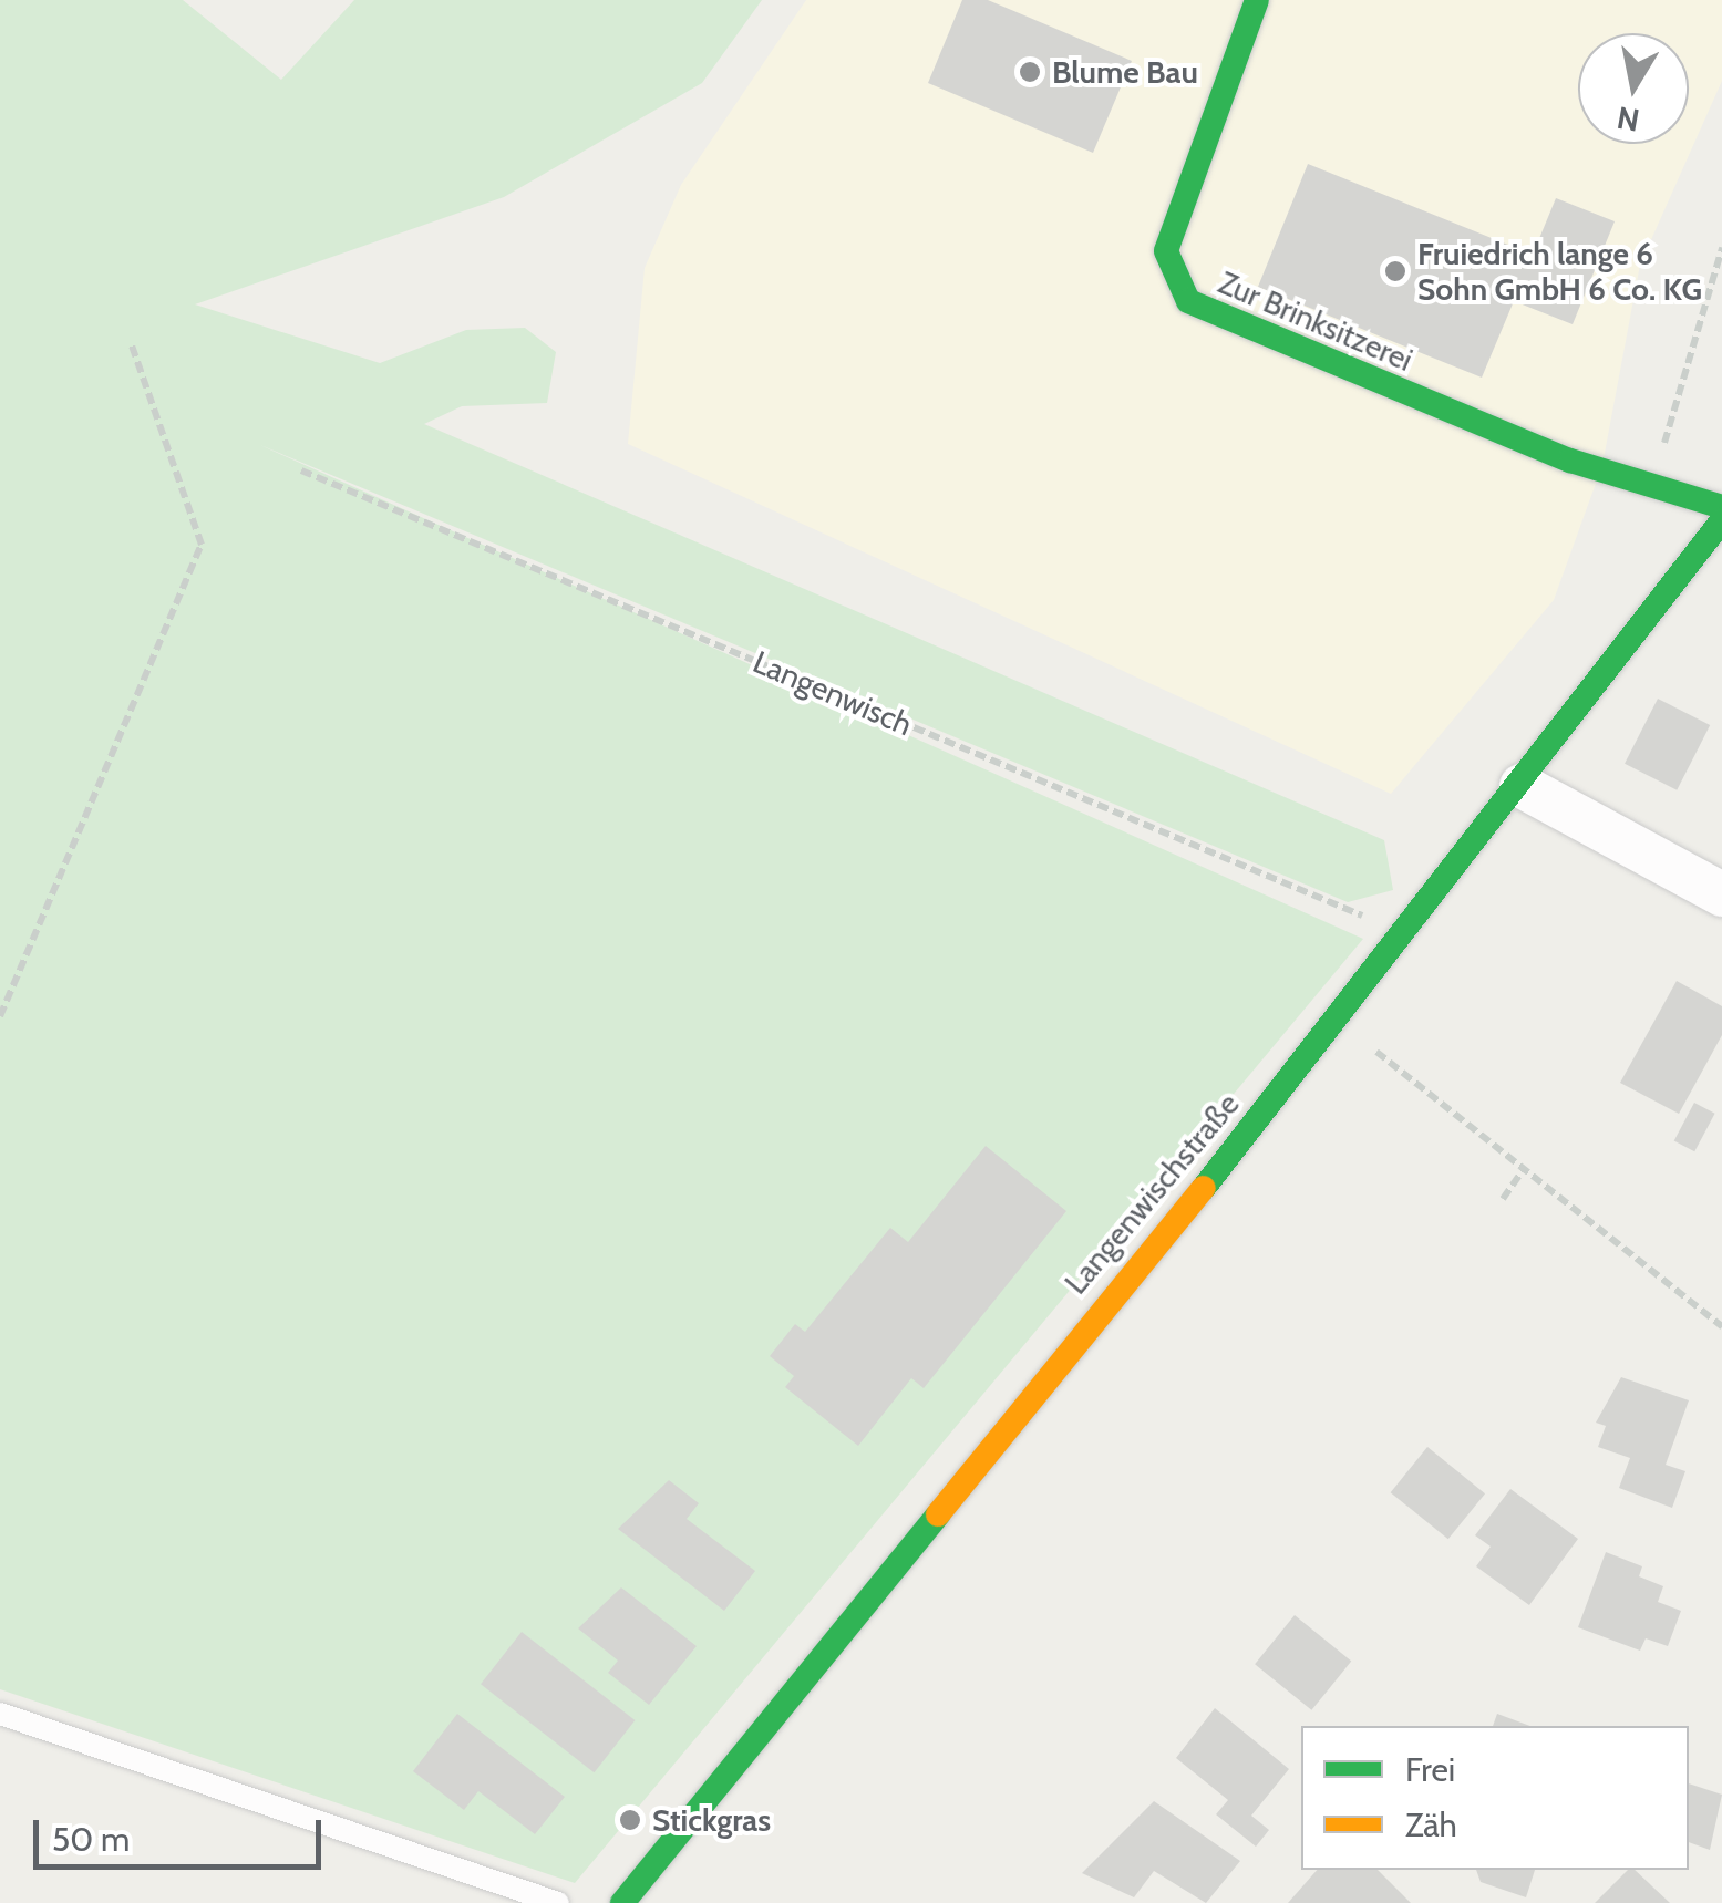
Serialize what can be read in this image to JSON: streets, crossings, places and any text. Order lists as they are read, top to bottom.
{
  "streets": {
    "street": ["Zur Brinksitzerei", "Langenwischstraße"],
    "path": ["Langenwisch"]
  },
  "places": ["Blume Bau", "Fruiedrich lange 6 Sohn GmbH 6 Co. KG", "Stickgras"],
  "legend": ["Frei", "Zäh"],
  "scale_bar": "50 m",
  "north": "bottom"
}
